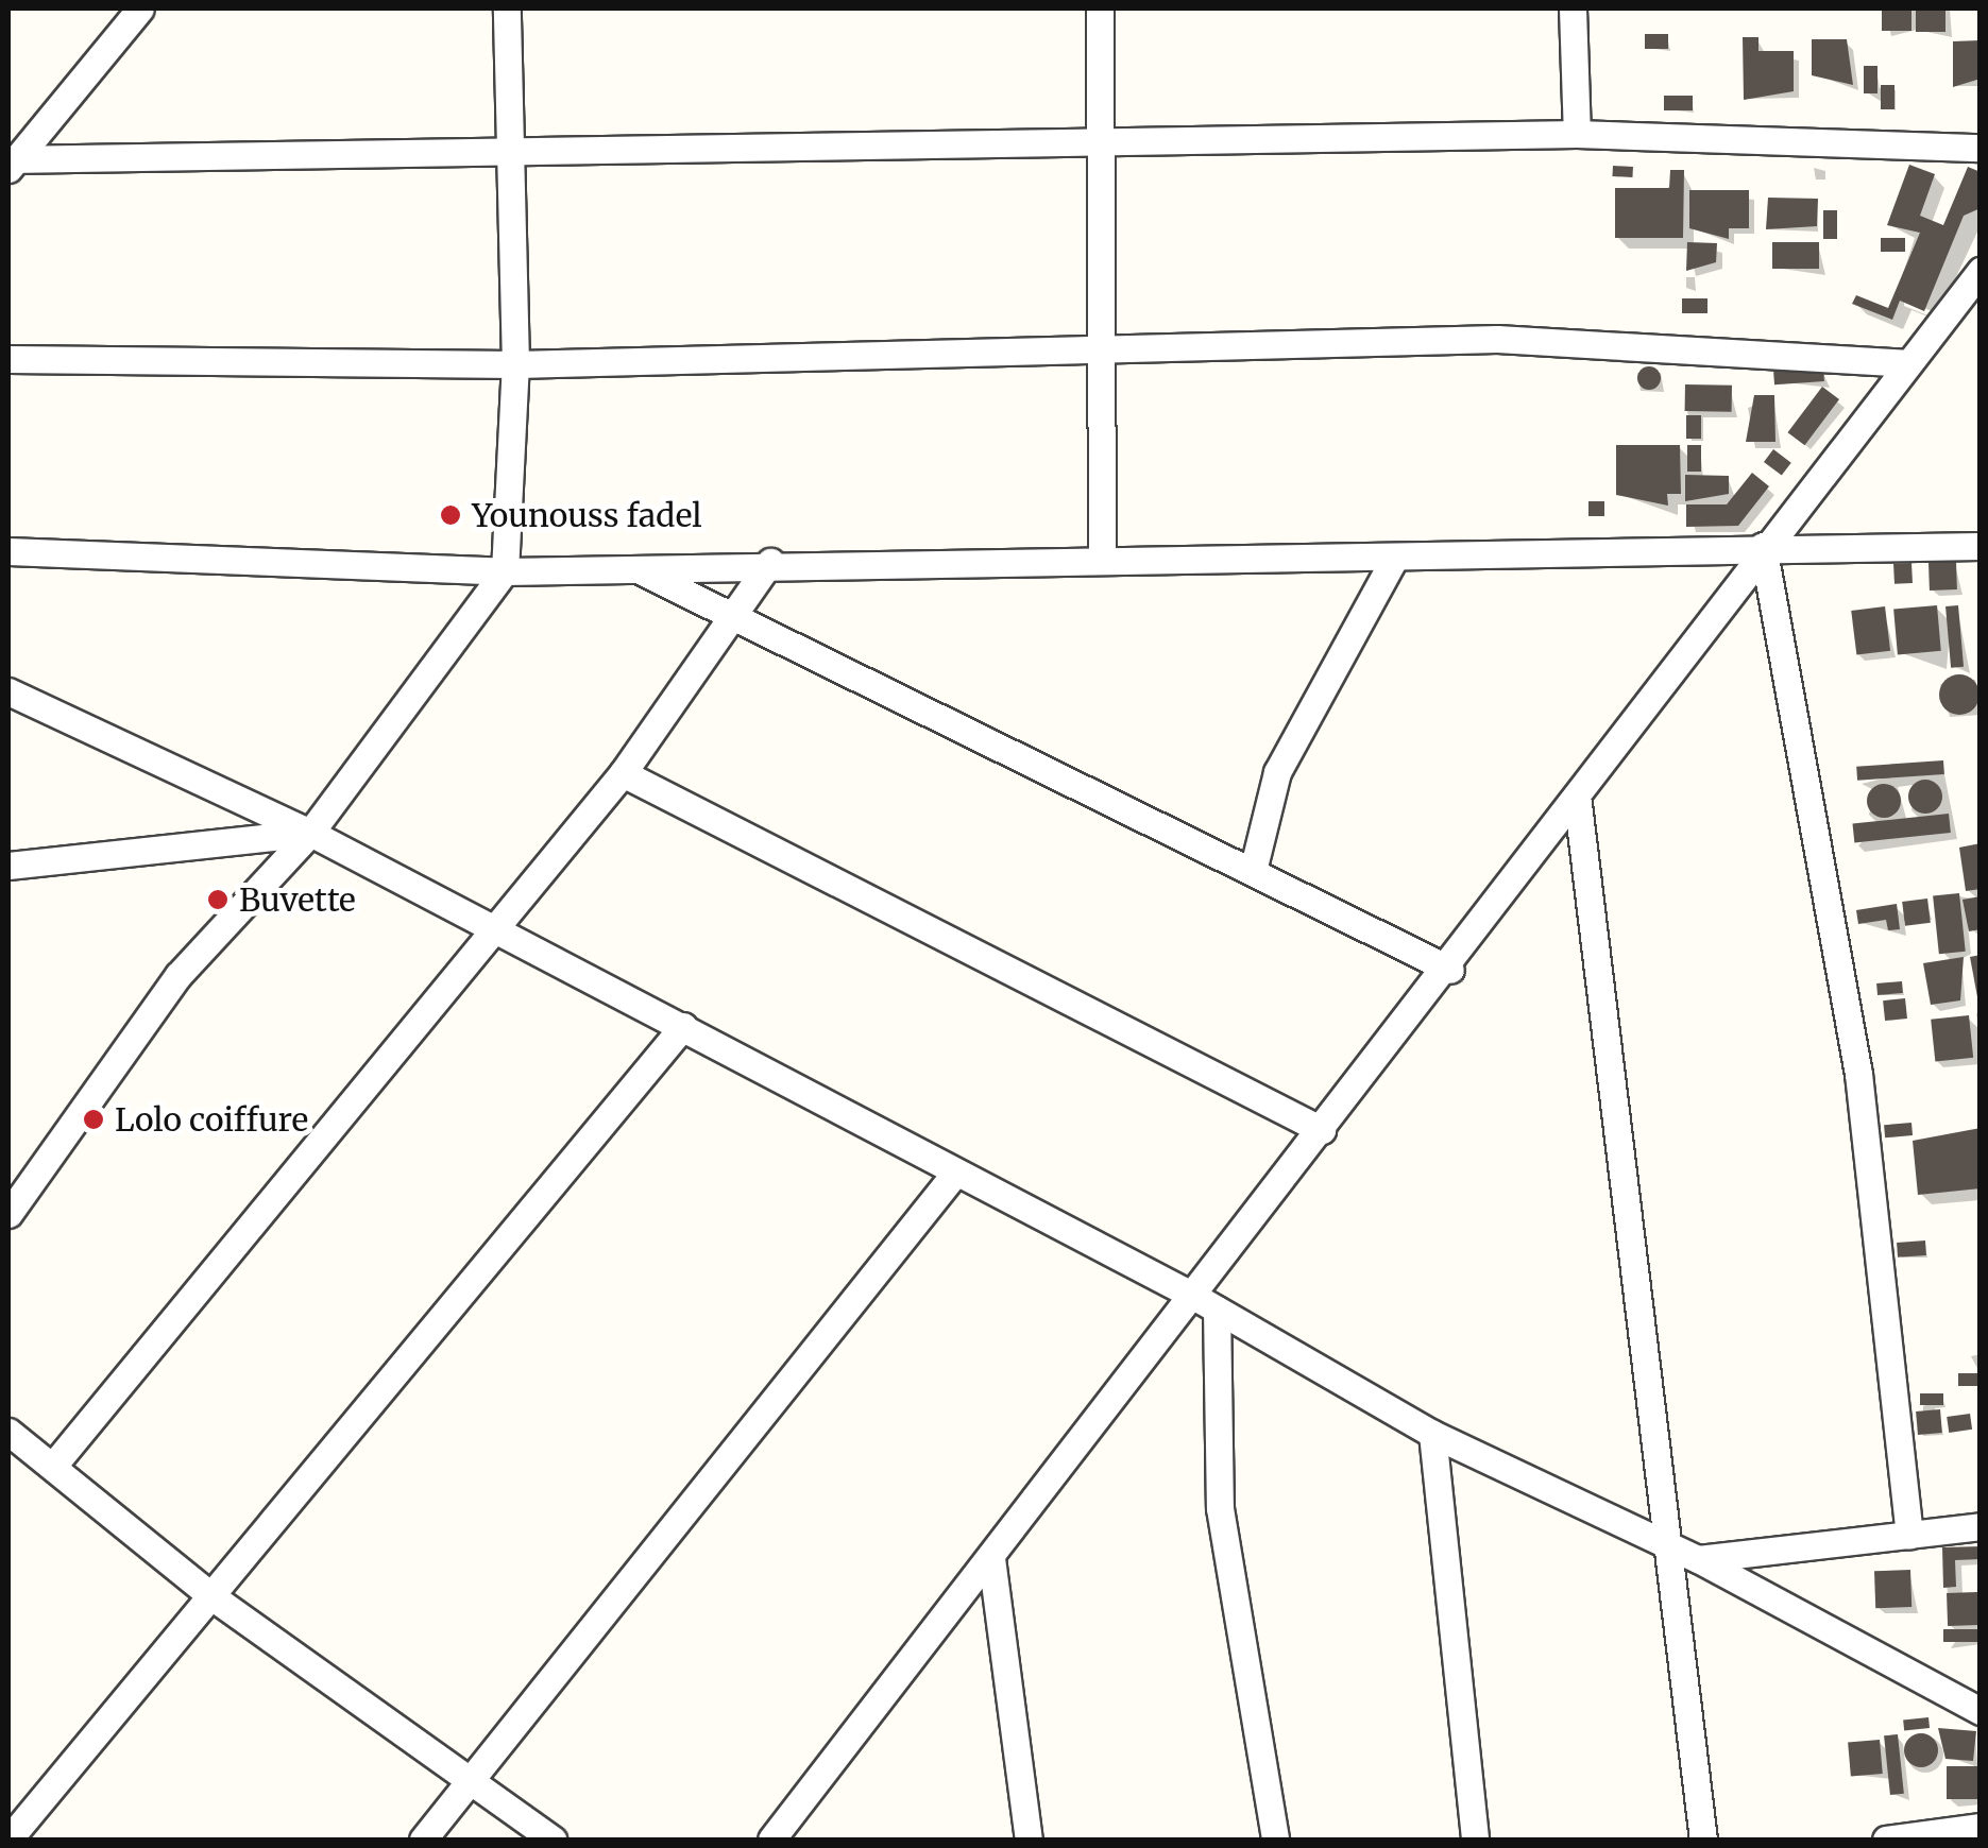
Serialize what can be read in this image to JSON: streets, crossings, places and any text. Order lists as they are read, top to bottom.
{
  "places": ["Younouss fadel", "Buvette", "Lolo coiffure"]
}
